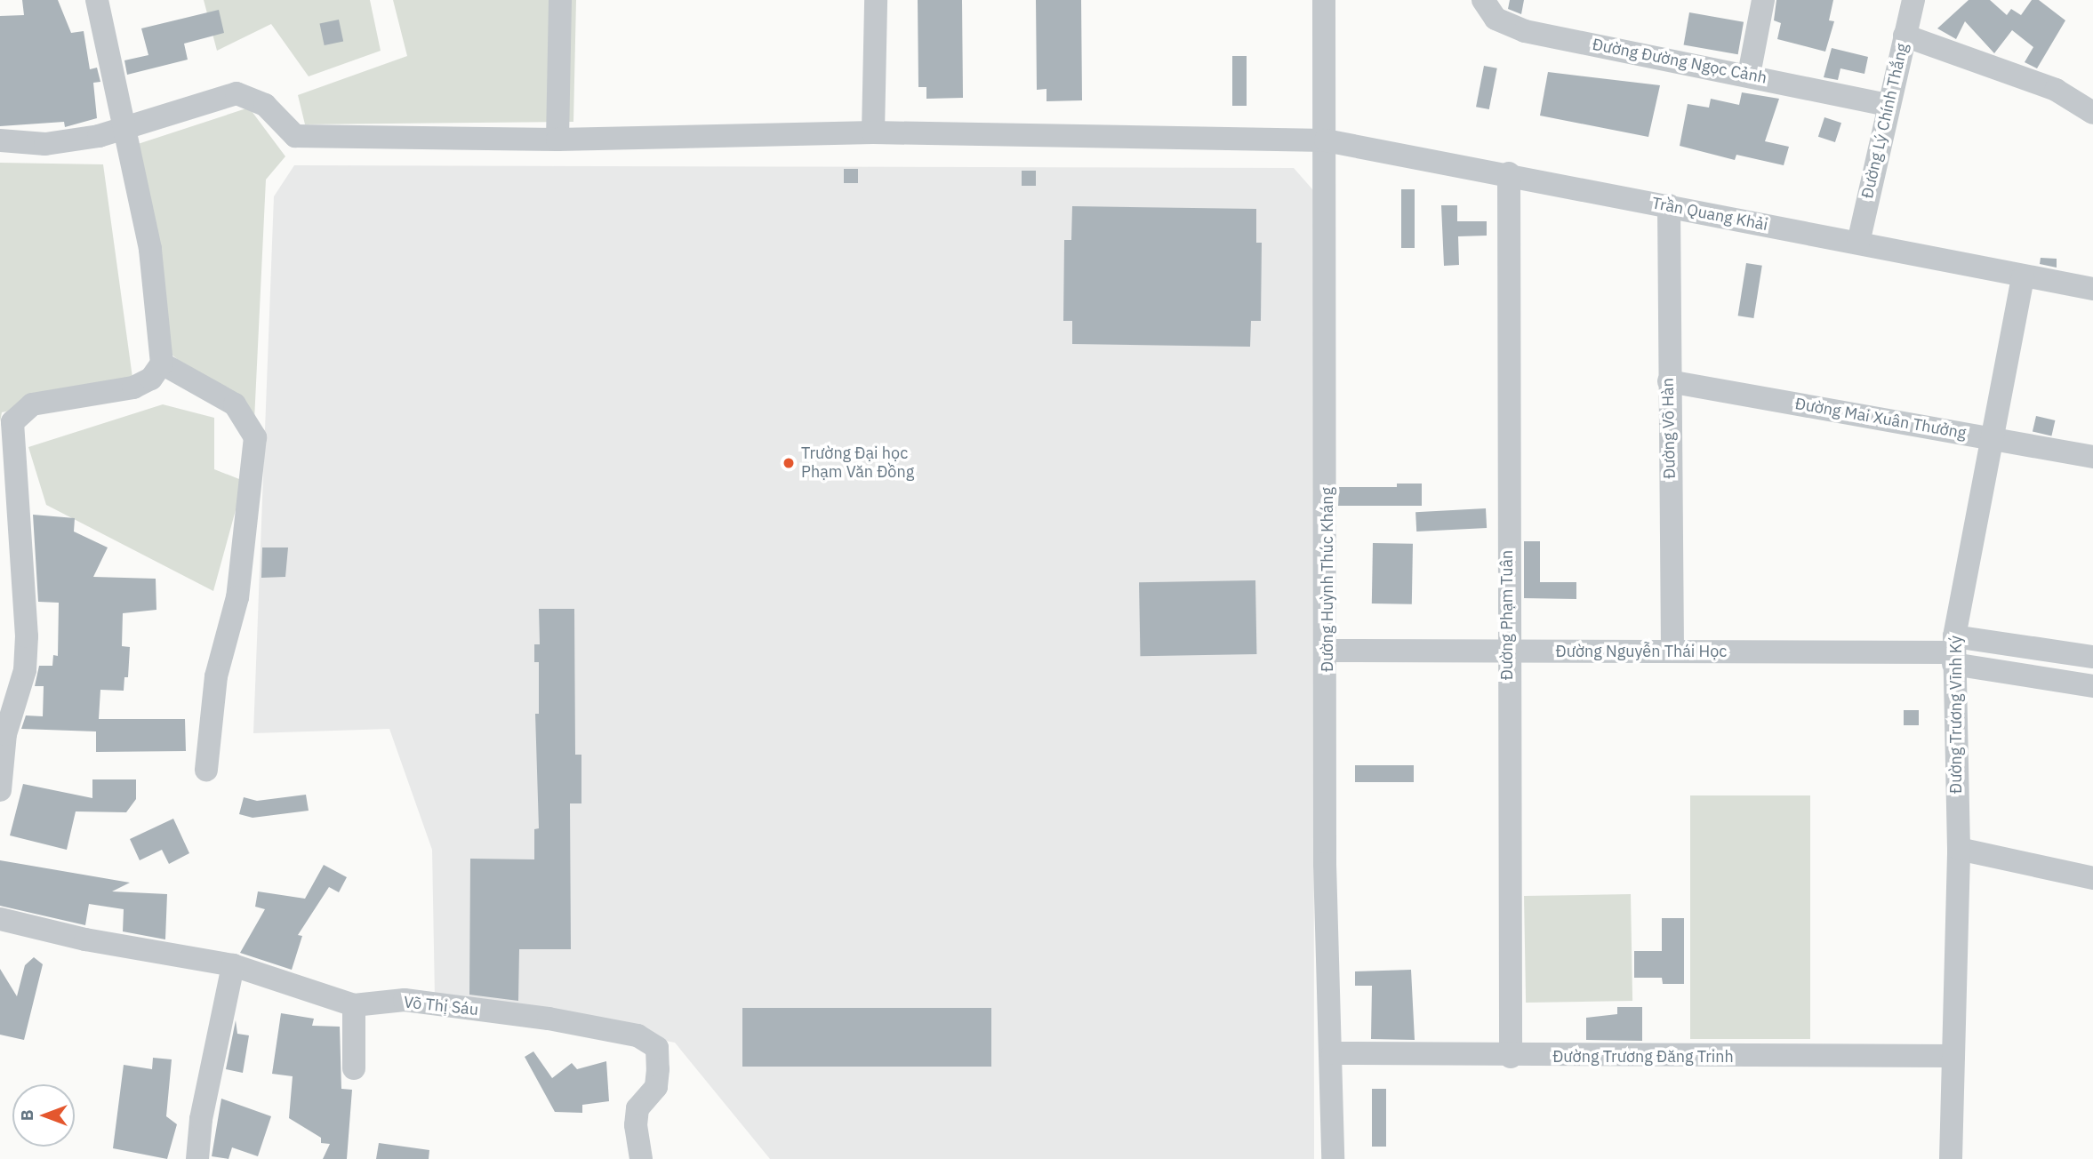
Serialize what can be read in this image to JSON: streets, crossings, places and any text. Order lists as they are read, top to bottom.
{
  "streets": {
    "street": [
      "Đường Đường Ngọc Cảnh",
      "Đường Lý Chính Thắng",
      "Trần Quang Khải",
      "Đường Mai Xuân Thưởng",
      "Đường Võ Hàn",
      "Đường Huỳnh Thúc Kháng",
      "Đường Phạm Tuân",
      "Đường Nguyễn Thái Học",
      "Đường Trương Vĩnh Ký",
      "Võ Thị Sáu",
      "Đường Trương Đăng Trinh"
    ]
  },
  "crossings": [
    ["Đường Đường Ngọc Cảnh", "Đường Lý Chính Thắng"],
    ["Đường Lý Chính Thắng", "Trần Quang Khải"],
    ["Trần Quang Khải", "Đường Võ Hàn"],
    ["Trần Quang Khải", "Đường Huỳnh Thúc Kháng"],
    ["Trần Quang Khải", "Đường Phạm Tuân"],
    ["Trần Quang Khải", "Đường Trương Vĩnh Ký"],
    ["Đường Mai Xuân Thưởng", "Đường Võ Hàn"],
    ["Đường Mai Xuân Thưởng", "Đường Trương Vĩnh Ký"],
    ["Đường Võ Hàn", "Đường Nguyễn Thái Học"],
    ["Đường Huỳnh Thúc Kháng", "Đường Nguyễn Thái Học"],
    ["Đường Huỳnh Thúc Kháng", "Đường Trương Đăng Trinh"],
    ["Đường Phạm Tuân", "Đường Nguyễn Thái Học"],
    ["Đường Phạm Tuân", "Đường Trương Đăng Trinh"],
    ["Đường Nguyễn Thái Học", "Đường Trương Vĩnh Ký"],
    ["Đường Trương Vĩnh Ký", "Đường Trương Đăng Trinh"]
  ],
  "places": ["Trường Đại học Phạm Văn Đồng"],
  "north": "left"
}
